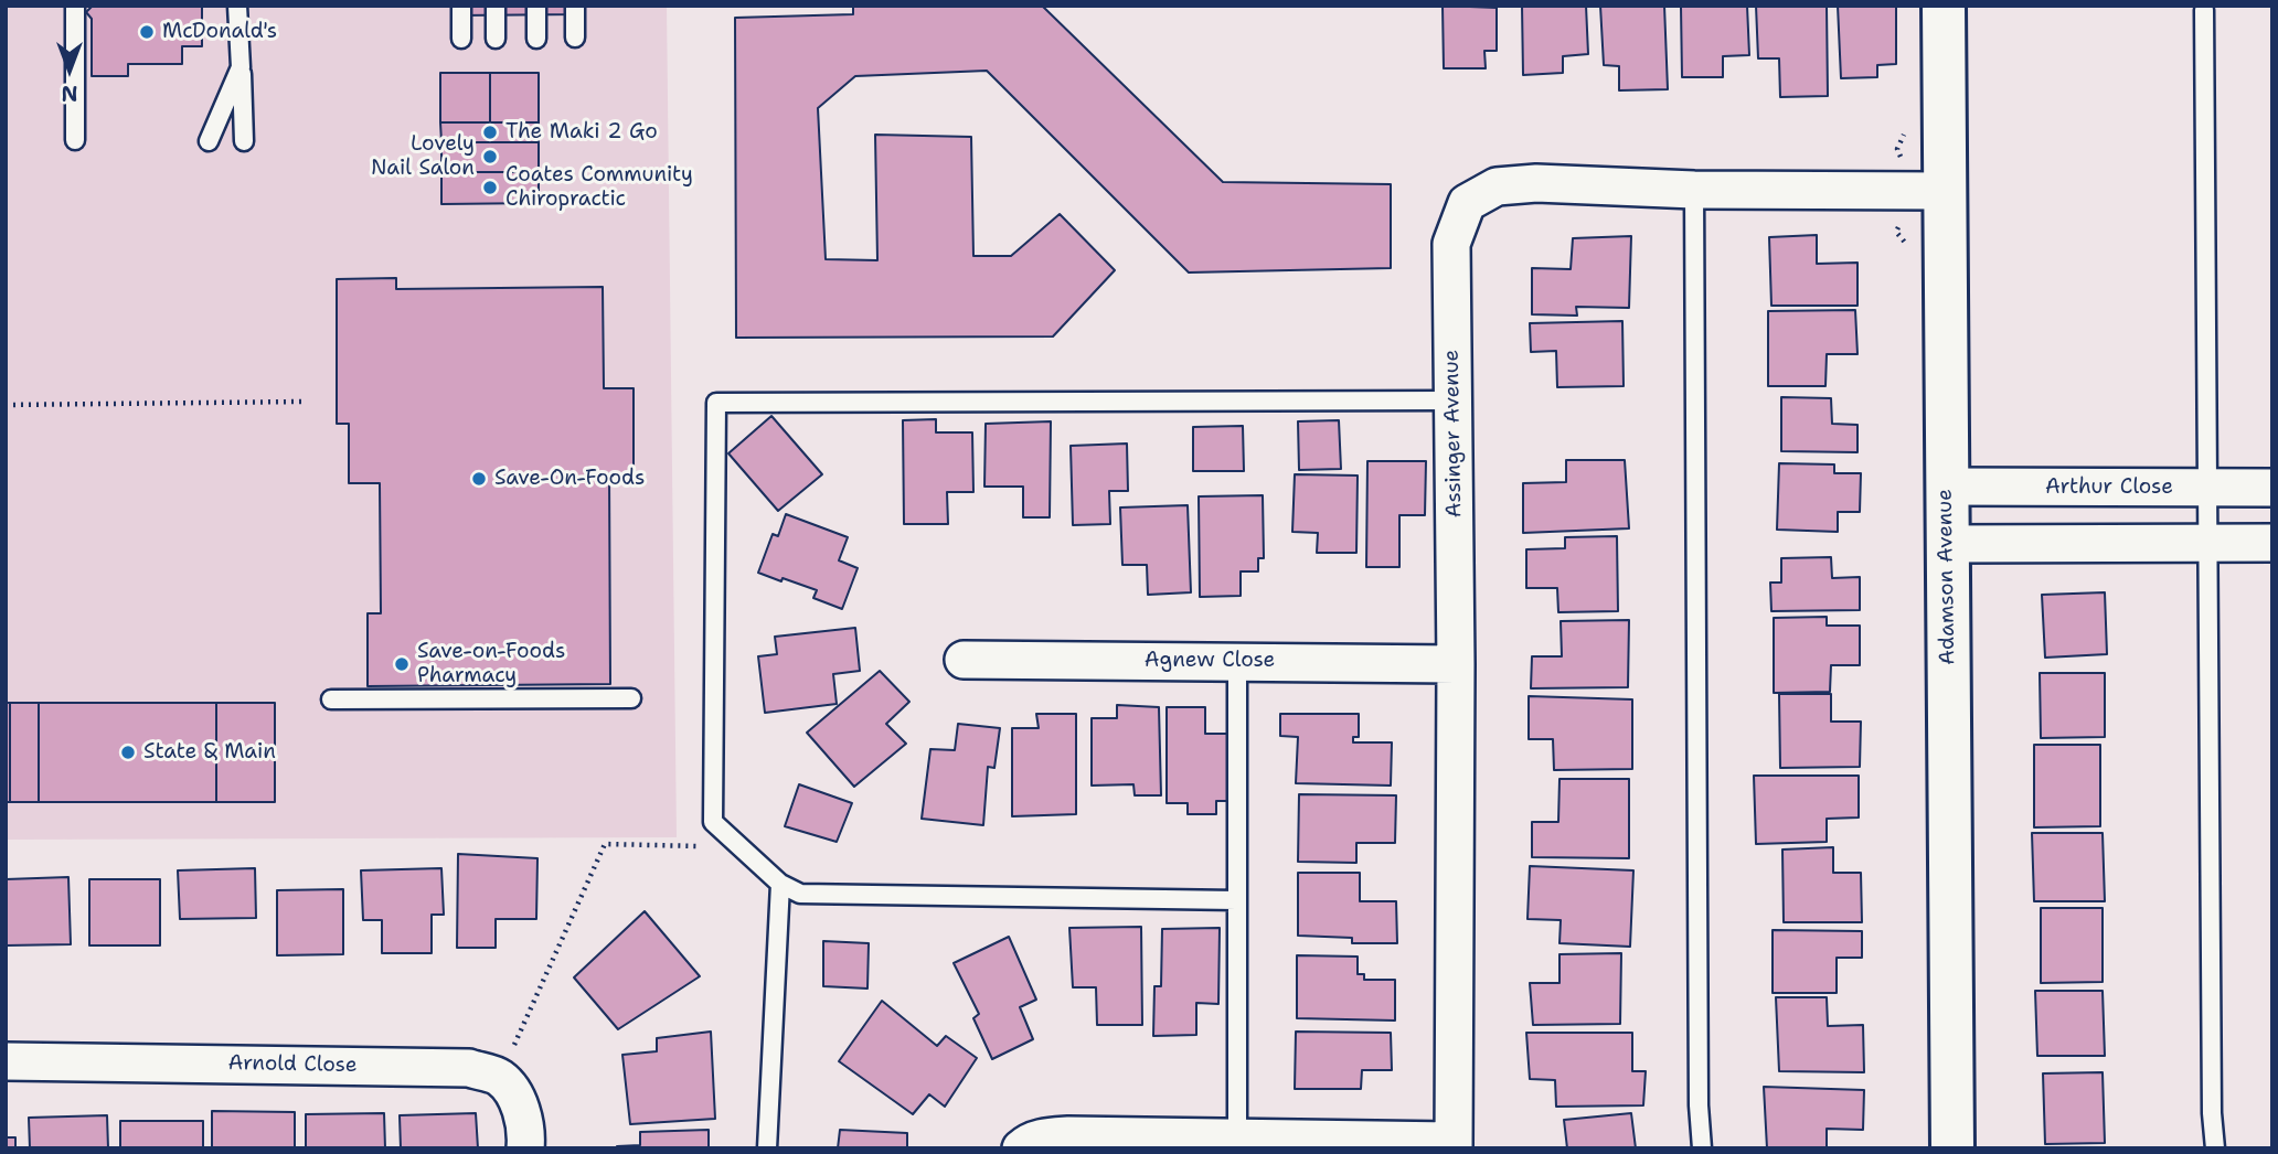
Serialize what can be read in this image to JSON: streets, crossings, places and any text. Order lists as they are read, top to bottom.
{
  "streets": {
    "street": [
      "Assinger Avenue",
      "Arthur Close",
      "Adamson Avenue",
      "Agnew Close",
      "Arnold Close"
    ]
  },
  "crossings": [
    ["Assinger Avenue", "Adamson Avenue"],
    ["Assinger Avenue", "Agnew Close"],
    ["Arthur Close", "Adamson Avenue"]
  ],
  "places": [
    "McDonald's",
    "The Maki 2 Go",
    "Lovely Nail Salon",
    "Coates Community Chiropractic",
    "Save-On-Foods",
    "Save-on-Foods Pharmacy",
    "State & Main"
  ],
  "north": "bottom"
}
